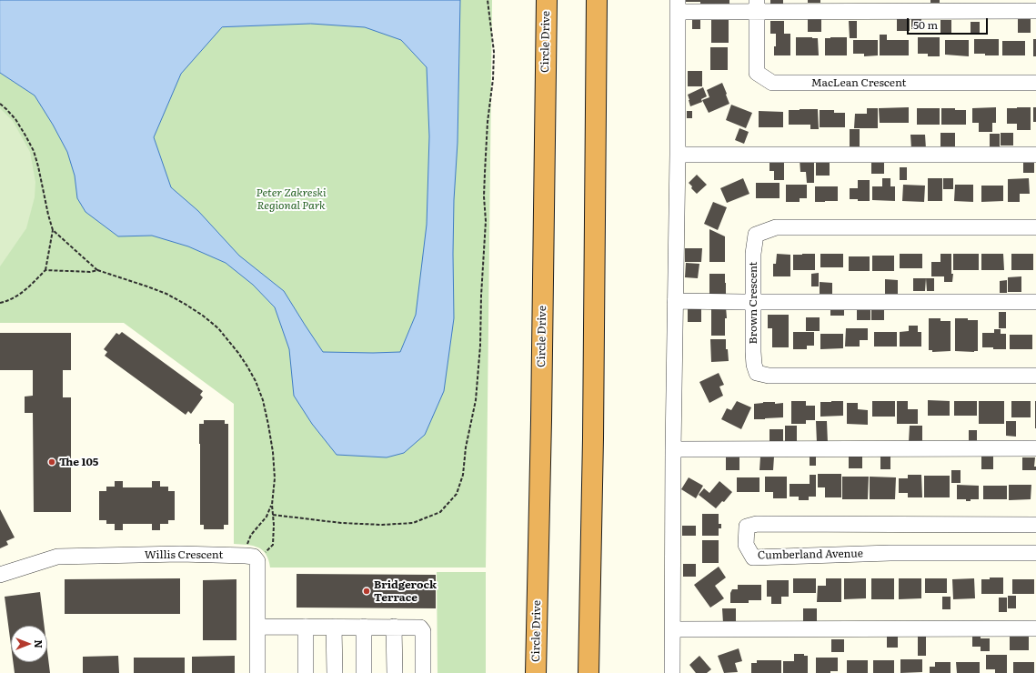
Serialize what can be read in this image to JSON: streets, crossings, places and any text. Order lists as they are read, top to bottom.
{
  "streets": {
    "highway": ["Circle Drive"],
    "street": [
      "MacLean Crescent",
      "Brown Crescent",
      "Willis Crescent",
      "Cumberland Avenue"
    ]
  },
  "parks": ["Peter Zakreski Regional Park"],
  "places": ["The 105", "Bridgerock Terrace"],
  "scale_bar": "50 m",
  "north": "right"
}
